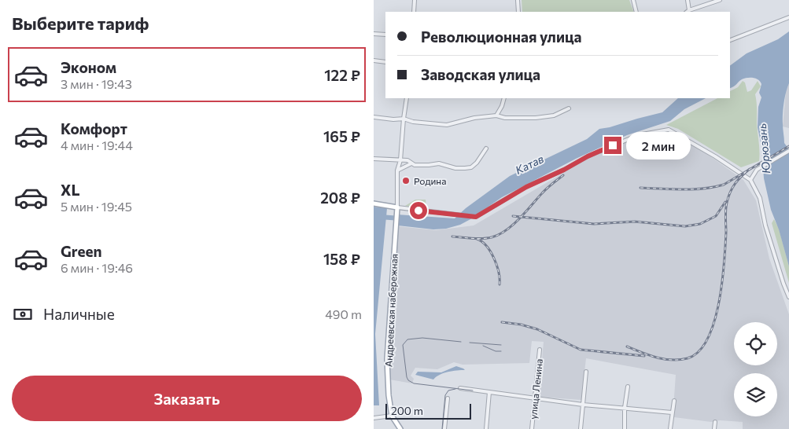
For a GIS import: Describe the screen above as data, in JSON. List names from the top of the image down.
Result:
{
  "streets": {
    "main road": ["Андреевская набережная"],
    "street": ["улица Ленина"]
  },
  "water": ["Юрюзань", "Катав"],
  "places": ["Родина"],
  "scale_bar": "200 m",
  "page": {
    "heading": "Выберите тариф",
    "banner": ["Революционная улица", "Заводская улица"],
    "list": [
      {
        "name": "Эконом",
        "note": "3 мин · 19:43",
        "value": "122 ₽"
      },
      {
        "name": "Комфорт",
        "note": "4 мин · 19:44",
        "value": "165 ₽"
      },
      {
        "name": "XL",
        "note": "5 мин · 19:45",
        "value": "208 ₽"
      },
      {
        "name": "Green",
        "note": "6 мин · 19:46",
        "value": "158 ₽"
      }
    ],
    "bubble": "2 мин",
    "pay": ["Наличные", "490 m"],
    "buttons": "Заказать",
    "scale": "200 m"
  }
}
